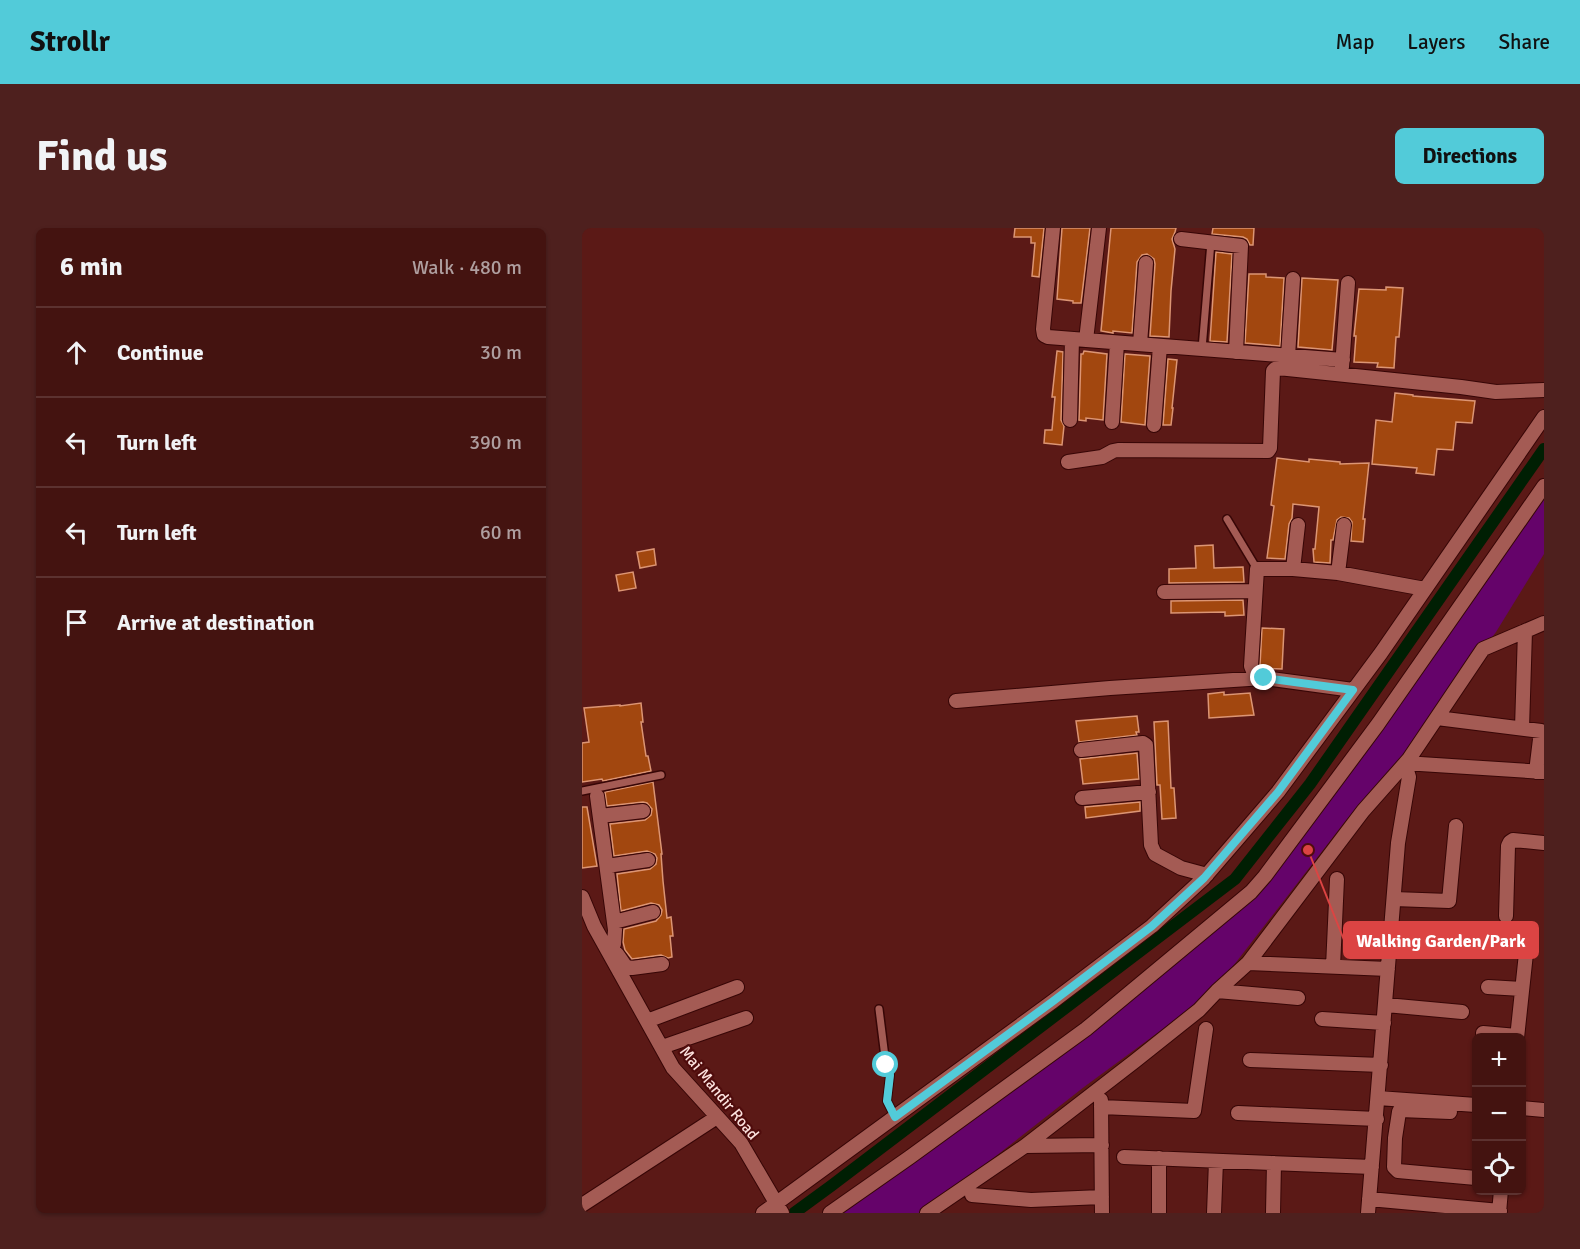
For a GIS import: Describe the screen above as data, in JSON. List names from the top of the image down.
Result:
{
  "streets": {
    "street": ["Mai Mandir Road"]
  },
  "places": ["Walking Garden/Park"],
  "page": {
    "header": "Strollr",
    "nav": ["Map", "Layers", "Share"],
    "buttons": "Directions",
    "title": "Find us",
    "heading": ["6 min", "Walk · 480 m"],
    "list": [
      ["Continue", "30 m"],
      ["Turn left", "390 m"],
      ["Turn left", "60 m"],
      "Arrive at destination"
    ],
    "map_buttons": ["+", "−"]
  }
}
